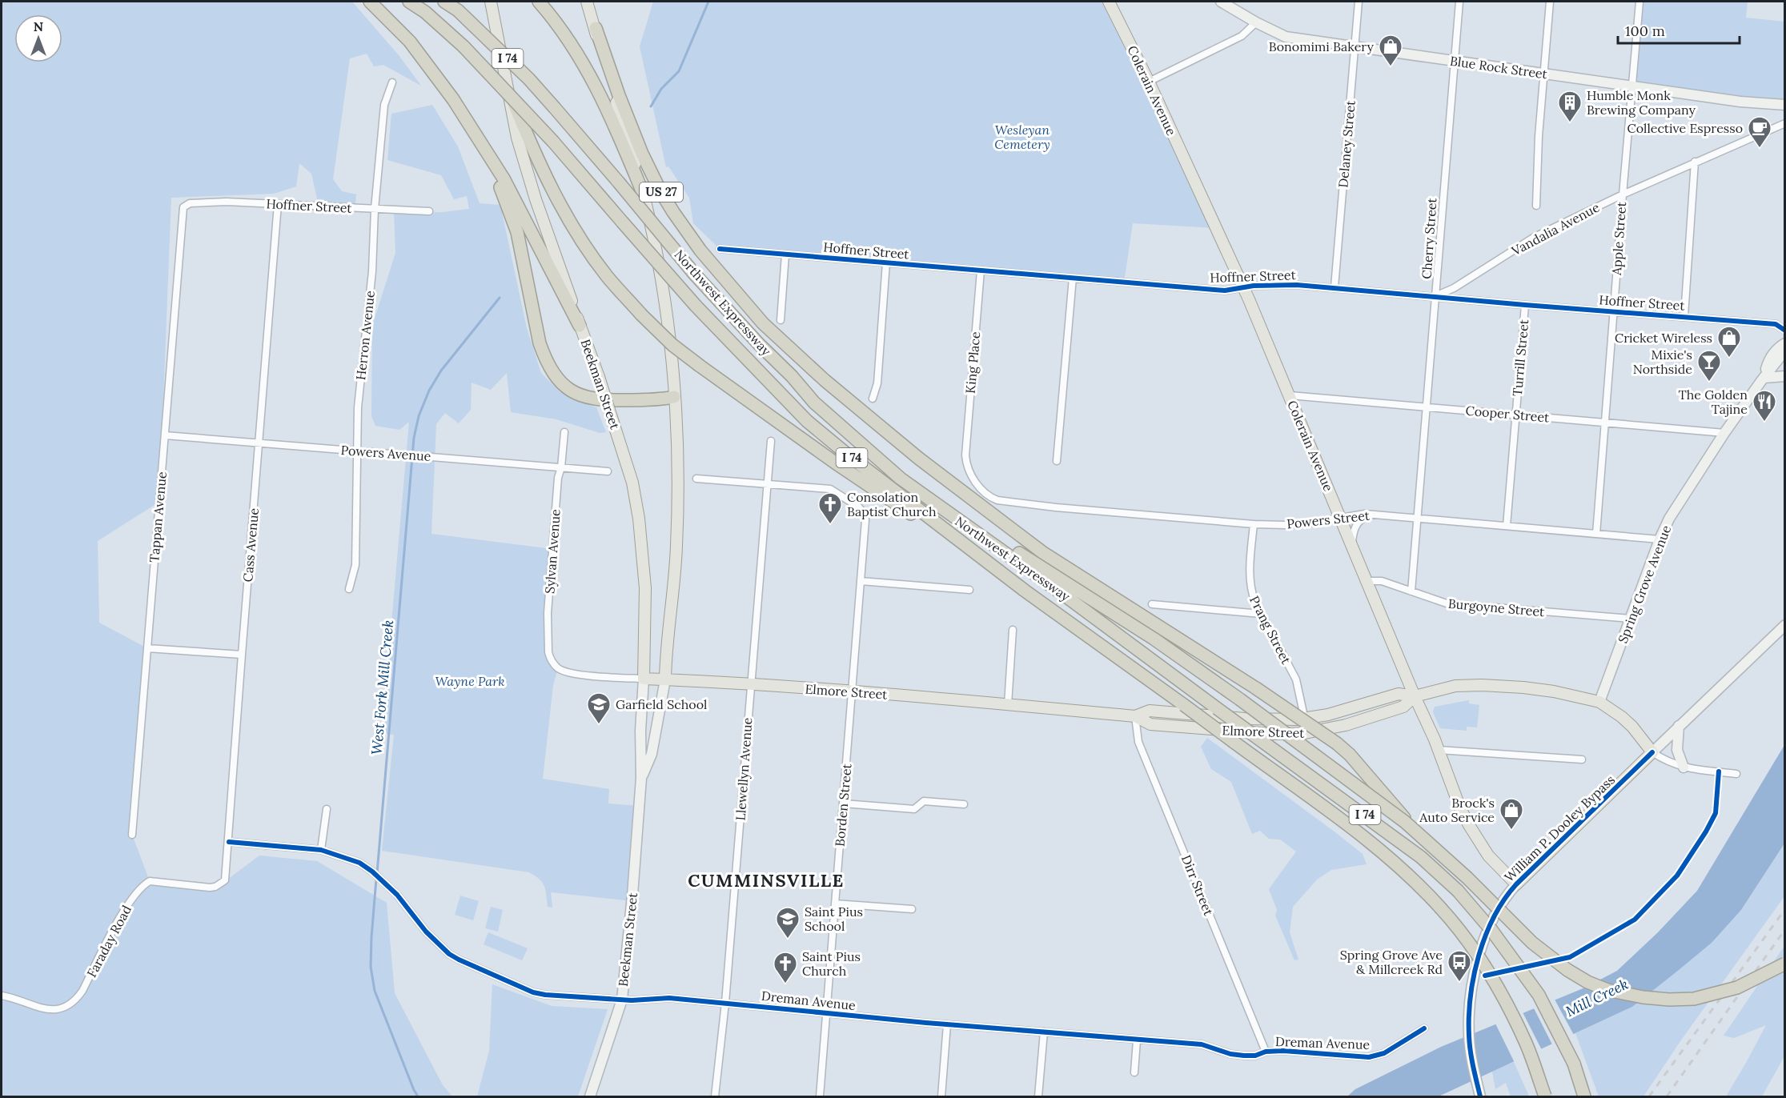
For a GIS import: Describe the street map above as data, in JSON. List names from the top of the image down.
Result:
{
  "streets": {
    "highway": ["I 74", "US 27", "Northwest Expressway"],
    "main road": [
      "Blue Rock Street",
      "Colerain Avenue",
      "Beekman Street",
      "Spring Grove Avenue",
      "Elmore Street",
      "William P. Dooley Bypass"
    ],
    "street": [
      "Delaney Street",
      "Hoffner Street",
      "Vandalia Avenue",
      "Cherry Street",
      "Apple Street",
      "Herron Avenue",
      "Turrill Street",
      "King Place",
      "Cooper Street",
      "Powers Avenue",
      "Tappan Avenue",
      "Powers Street",
      "Cass Avenue",
      "Sylvan Avenue",
      "Burgoyne Street",
      "Prang Street",
      "Llewellyn Avenue",
      "Borden Street",
      "Dirr Street",
      "Faraday Road",
      "Dreman Avenue"
    ]
  },
  "crossings": [
    ["Blue Rock Street", "Delaney Street"],
    ["Blue Rock Street", "Cherry Street"],
    ["Blue Rock Street", "Apple Street"],
    ["Colerain Avenue", "Hoffner Street"],
    ["Colerain Avenue", "Cooper Street"],
    ["Colerain Avenue", "Powers Street"],
    ["Colerain Avenue", "Burgoyne Street"],
    ["Colerain Avenue", "Elmore Street"],
    ["Colerain Avenue", "William P. Dooley Bypass"],
    ["Delaney Street", "Hoffner Street"],
    ["US 27", "Beekman Street"],
    ["Hoffner Street", "Vandalia Avenue"],
    ["Hoffner Street", "Cherry Street"],
    ["Hoffner Street", "Apple Street"],
    ["Hoffner Street", "Herron Avenue"],
    ["Hoffner Street", "Turrill Street"],
    ["Hoffner Street", "King Place"],
    ["Hoffner Street", "Tappan Avenue"],
    ["Hoffner Street", "Cass Avenue"],
    ["Vandalia Avenue", "Cherry Street"],
    ["Vandalia Avenue", "Apple Street"],
    ["Cherry Street", "Cooper Street"],
    ["Cherry Street", "Powers Street"],
    ["Cherry Street", "Burgoyne Street"],
    ["Apple Street", "Cooper Street"],
    ["Apple Street", "Powers Street"],
    ["Herron Avenue", "Powers Avenue"],
    ["Turrill Street", "Cooper Street"],
    ["Turrill Street", "Powers Street"],
    ["King Place", "Powers Street"],
    ["Beekman Street", "Elmore Street"],
    ["Beekman Street", "Dreman Avenue"],
    ["Cooper Street", "Spring Grove Avenue"],
    ["Powers Avenue", "Tappan Avenue"],
    ["Powers Avenue", "Cass Avenue"],
    ["Powers Avenue", "Sylvan Avenue"],
    ["Powers Street", "Spring Grove Avenue"],
    ["Powers Street", "Prang Street"],
    ["Cass Avenue", "Faraday Road"],
    ["Cass Avenue", "Dreman Avenue"],
    ["Sylvan Avenue", "Elmore Street"],
    ["Spring Grove Avenue", "Burgoyne Street"],
    ["Spring Grove Avenue", "Elmore Street"],
    ["Prang Street", "Elmore Street"],
    ["Elmore Street", "Llewellyn Avenue"],
    ["Elmore Street", "Borden Street"],
    ["Elmore Street", "William P. Dooley Bypass"],
    ["Elmore Street", "Dirr Street"],
    ["Llewellyn Avenue", "Borden Street"],
    ["Llewellyn Avenue", "Dreman Avenue"],
    ["Borden Street", "Dreman Avenue"],
    ["Dirr Street", "Dreman Avenue"]
  ],
  "districts": ["CUMMINSVILLE"],
  "water": ["West Fork Mill Creek", "Mill Creek"],
  "parks": ["Wesleyan Cemetery", "Wayne Park"],
  "places": {
    "shop": ["Bonomimi Bakery", "Cricket Wireless", "Brock's Auto Service"],
    "building": ["Humble Monk Brewing Company"],
    "cafe": ["Collective Espresso"],
    "bar": ["Mixie's Northside"],
    "restaurant": ["The Golden Tajine"],
    "church": ["Consolation Baptist Church", "Saint Pius Church"],
    "school or university": ["Garfield School", "Saint Pius School"],
    "bus stop": ["Spring Grove Ave & Millcreek Rd"]
  },
  "scale_bar": "100 m",
  "north": "top"
}
